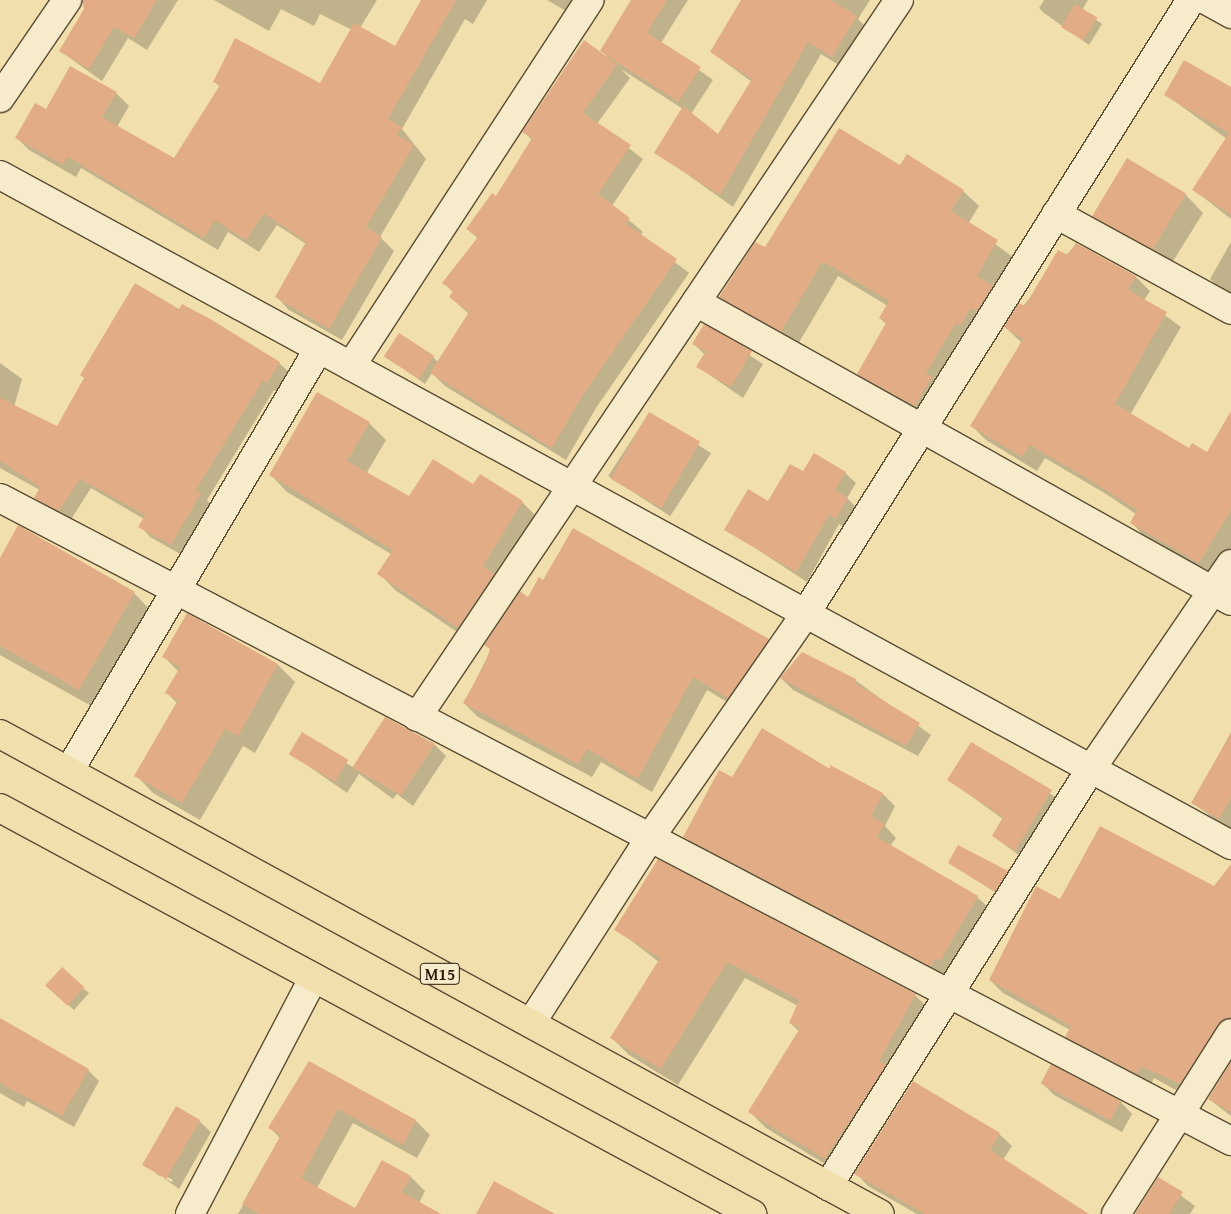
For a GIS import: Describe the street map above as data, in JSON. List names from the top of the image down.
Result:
{
  "streets": {
    "highway": ["M15"]
  }
}
